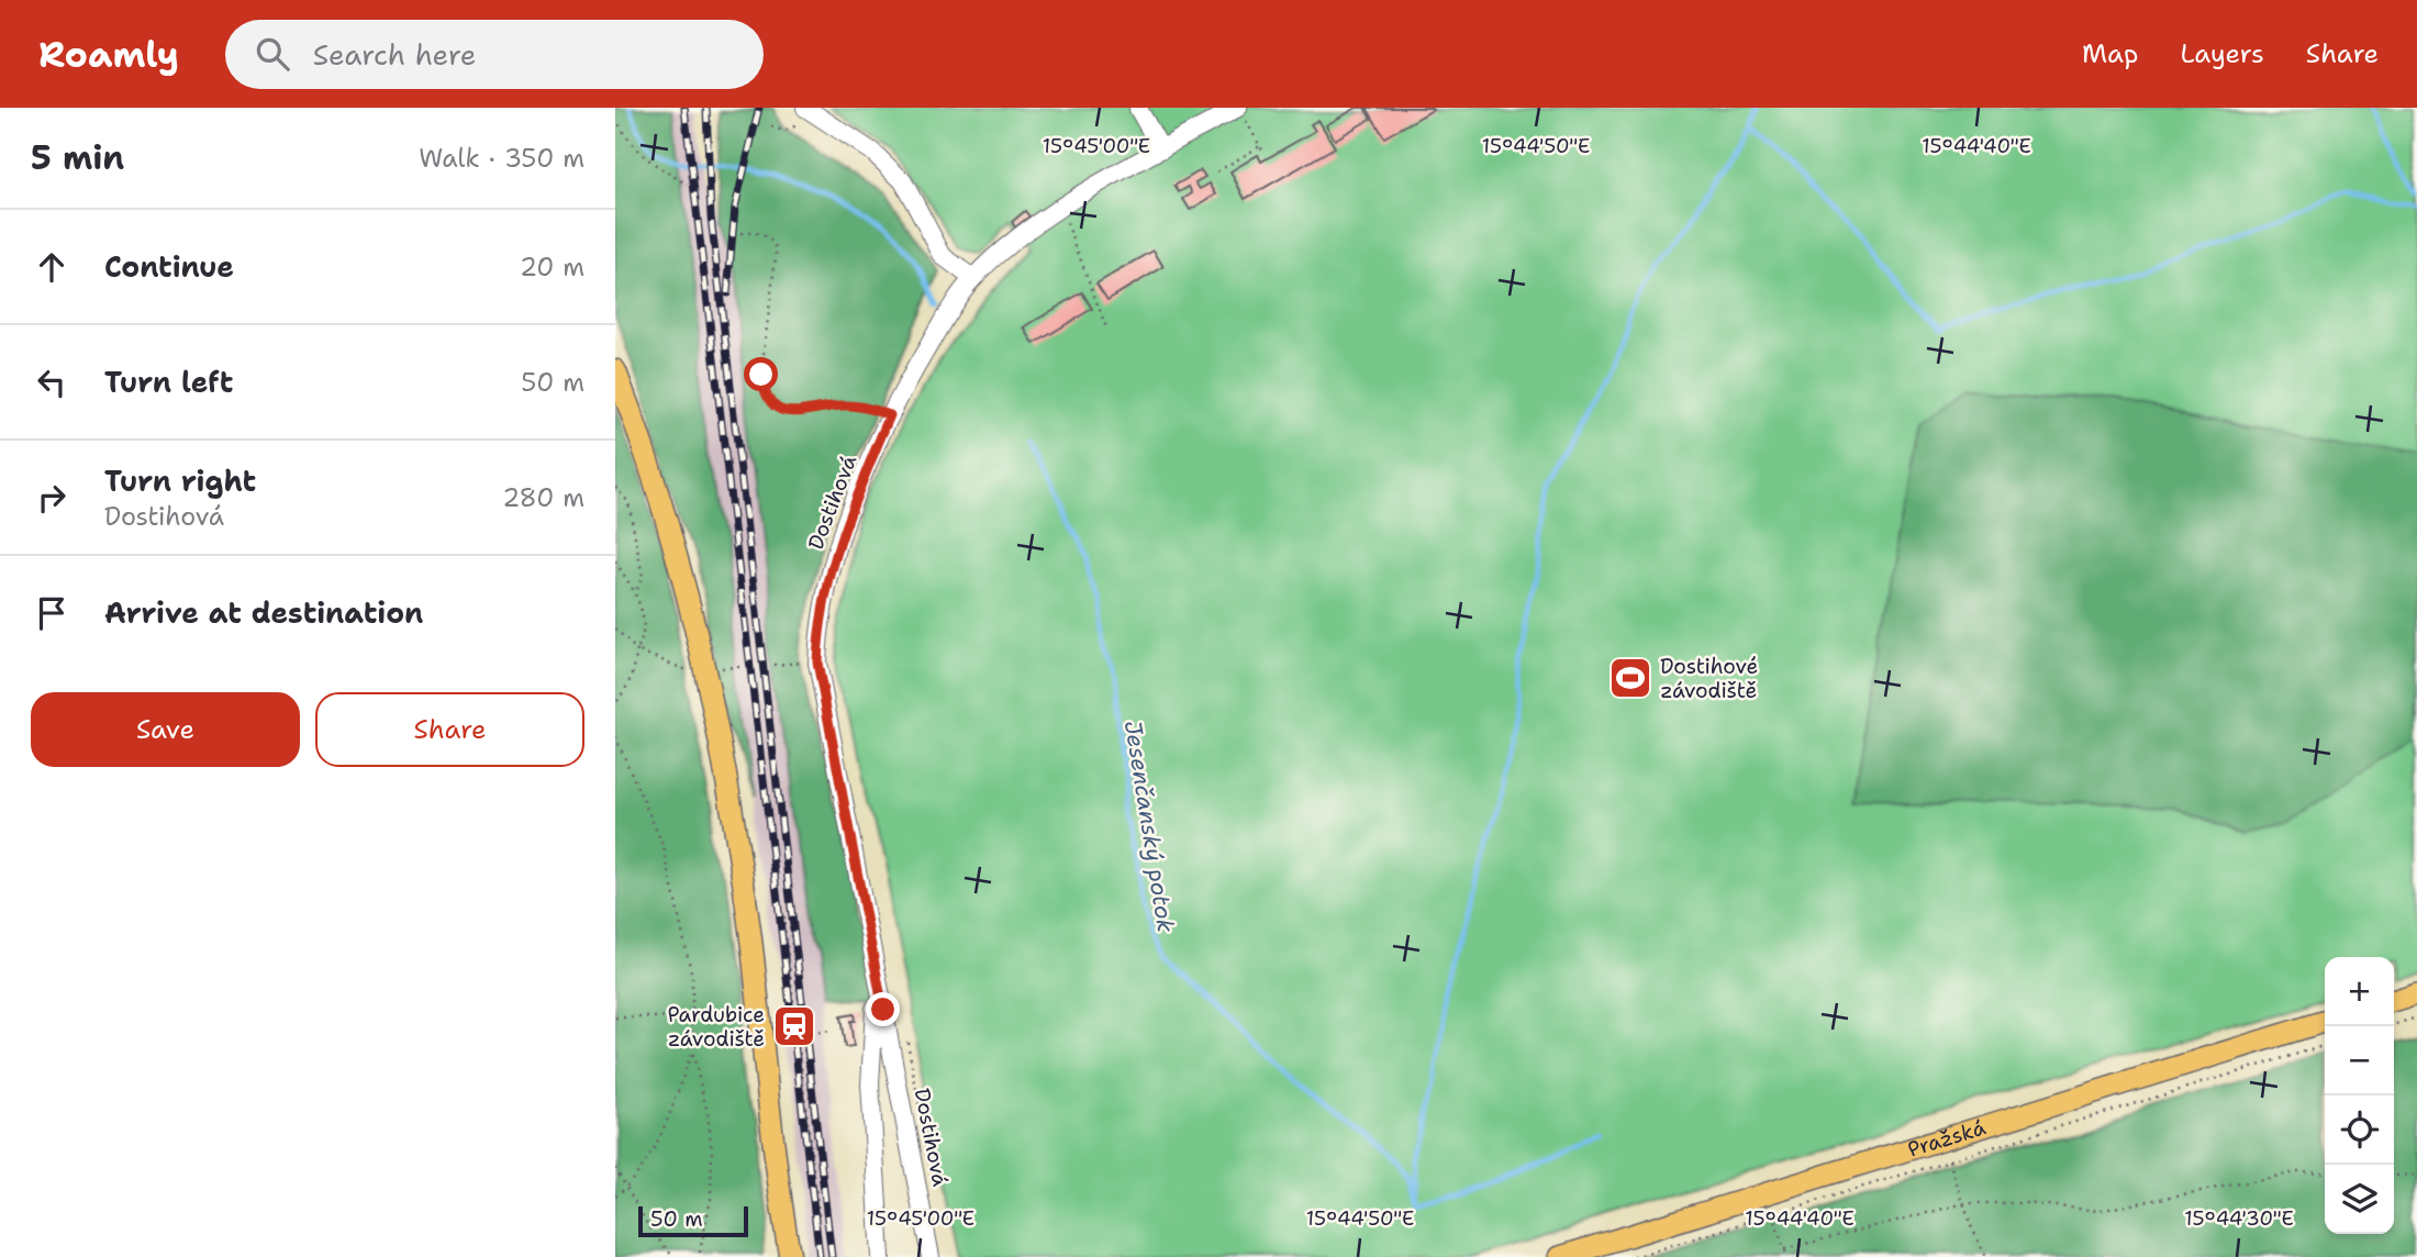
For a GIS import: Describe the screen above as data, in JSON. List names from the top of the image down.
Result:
{
  "streets": {
    "main road": ["Pražská"],
    "street": ["Dostihová"]
  },
  "water": ["Jesenčanský potok"],
  "places": {
    "sports": ["Dostihové závodiště"],
    "station": ["Pardubice závodiště"]
  },
  "scale_bar": "50 m",
  "page": {
    "header": "Roamly",
    "search": "Search here",
    "nav": ["Map", "Layers", "Share"],
    "heading": ["5 min", "Walk · 350 m"],
    "list": [
      ["Continue", "20 m"],
      ["Turn left", "50 m"],
      ["Turn right", "Dostihová", "280 m"],
      "Arrive at destination"
    ],
    "buttons": ["Save", "Share"],
    "map_buttons": ["+", "−"],
    "scale": "50 m"
  },
  "coordinates": [
    "15°45'00\"E",
    "15°44'50\"E",
    "15°44'40\"E",
    "15°44'30\"E"
  ]
}
